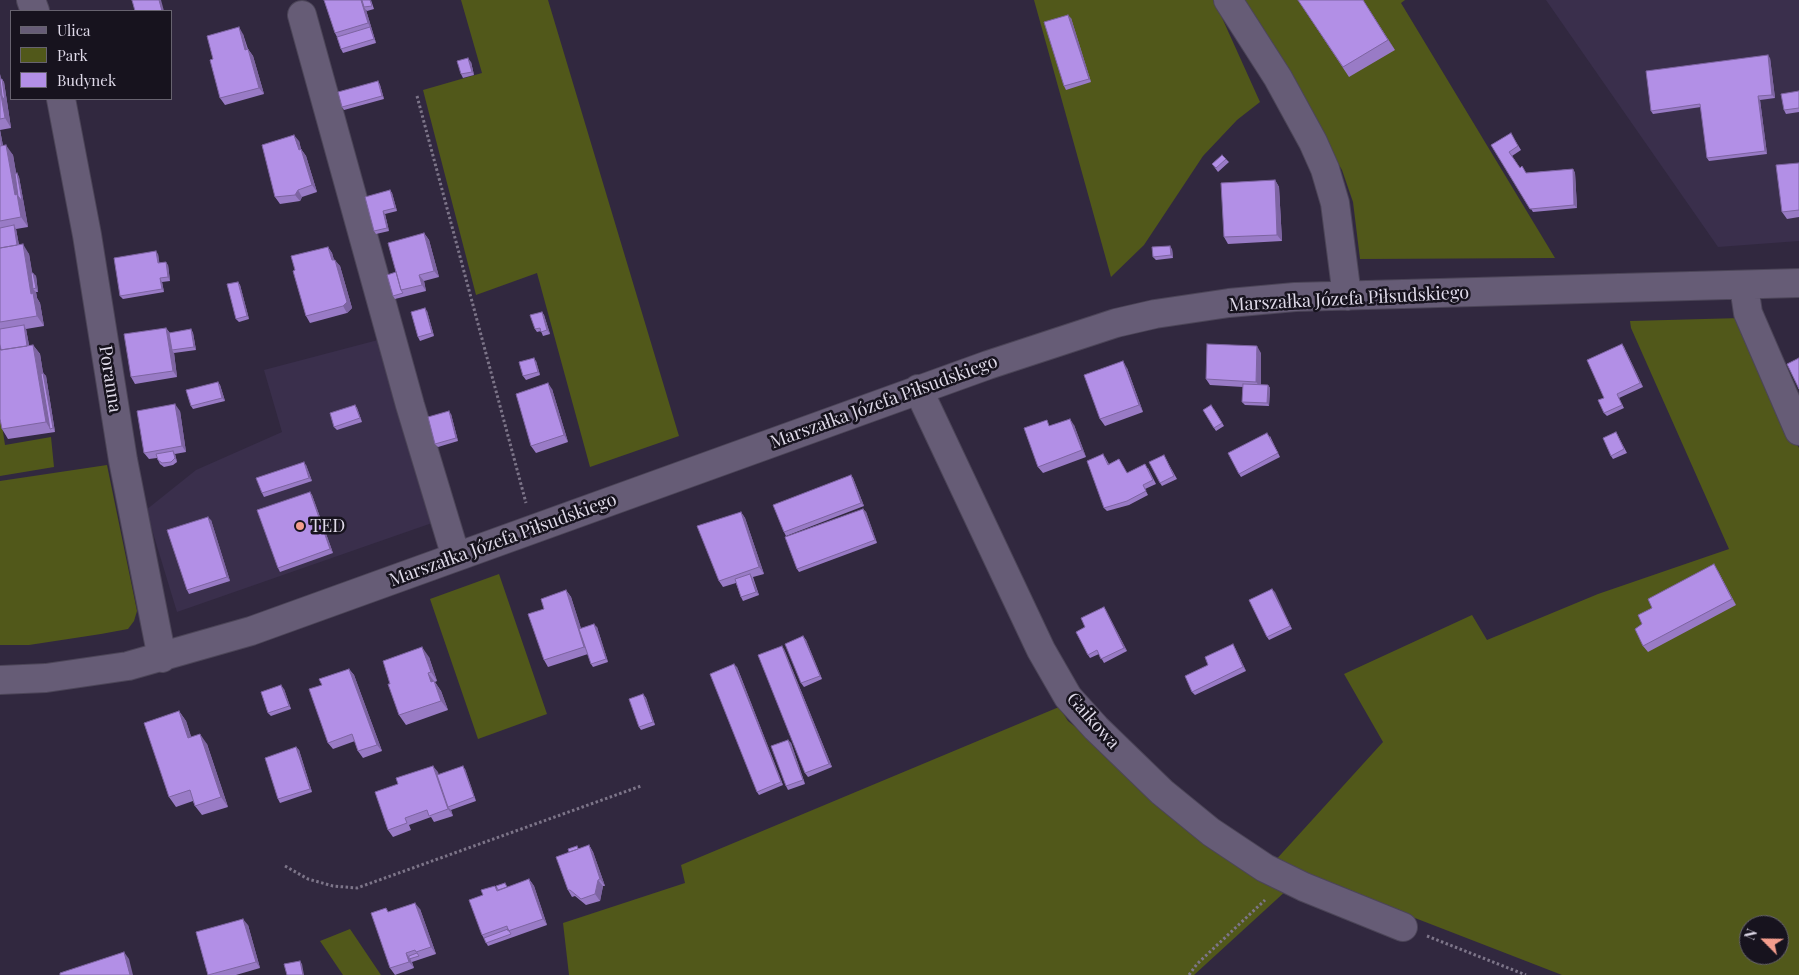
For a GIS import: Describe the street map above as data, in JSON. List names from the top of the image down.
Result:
{
  "streets": {
    "street": ["Marszałka Józefa Piłsudskiego", "Poranna", "Gaikowa"]
  },
  "crossings": [
    ["Marszałka Józefa Piłsudskiego", "Poranna"],
    ["Marszałka Józefa Piłsudskiego", "Gaikowa"]
  ],
  "places": ["TED"],
  "legend": ["Ulica", "Park", "Budynek"],
  "north": "top left"
}
